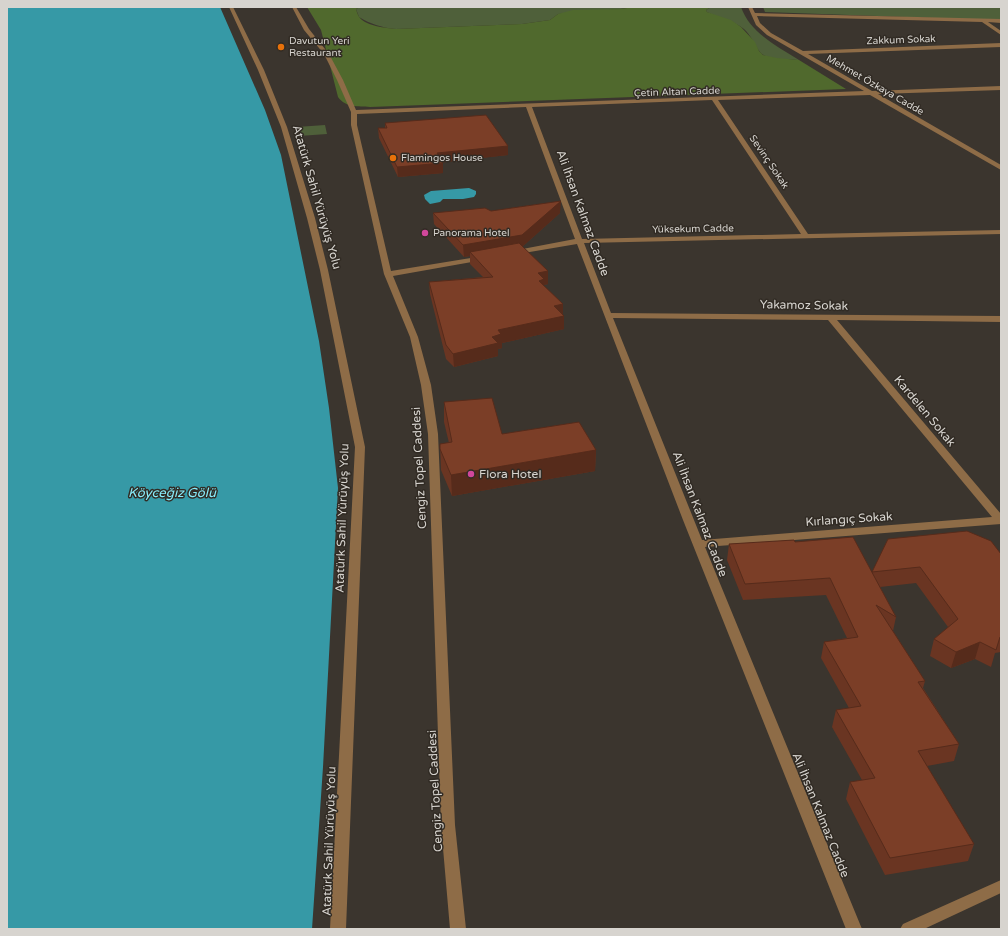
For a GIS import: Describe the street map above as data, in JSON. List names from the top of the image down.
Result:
{
  "streets": {
    "street": [
      "Zakkum Sokak",
      "Mehmet Özkaya Cadde",
      "Çetin Altan Cadde",
      "Sevinç Sokak",
      "Atatürk Sahil Yürüyüş Yolu",
      "Ali İhsan Kalmaz Cadde",
      "Yüksekum Cadde",
      "Yakamoz Sokak",
      "Kardelen Sokak",
      "Cengiz Topel Caddesi",
      "Kırlangıç Sokak"
    ]
  },
  "crossings": [
    ["Zakkum Sokak", "Mehmet Özkaya Cadde"],
    ["Mehmet Özkaya Cadde", "Çetin Altan Cadde"],
    ["Çetin Altan Cadde", "Sevinç Sokak"],
    ["Çetin Altan Cadde", "Ali İhsan Kalmaz Cadde"],
    ["Çetin Altan Cadde", "Cengiz Topel Caddesi"],
    ["Sevinç Sokak", "Yüksekum Cadde"],
    ["Ali İhsan Kalmaz Cadde", "Yüksekum Cadde"],
    ["Ali İhsan Kalmaz Cadde", "Yakamoz Sokak"],
    ["Ali İhsan Kalmaz Cadde", "Kırlangıç Sokak"],
    ["Yüksekum Cadde", "Cengiz Topel Caddesi"],
    ["Yakamoz Sokak", "Kardelen Sokak"],
    ["Kardelen Sokak", "Kırlangıç Sokak"]
  ],
  "water": ["Köyceğiz Gölü"],
  "places": [
    "Davutun Yeri Restaurant",
    "Flamingos House",
    "Panorama Hotel",
    "Flora Hotel"
  ]
}
